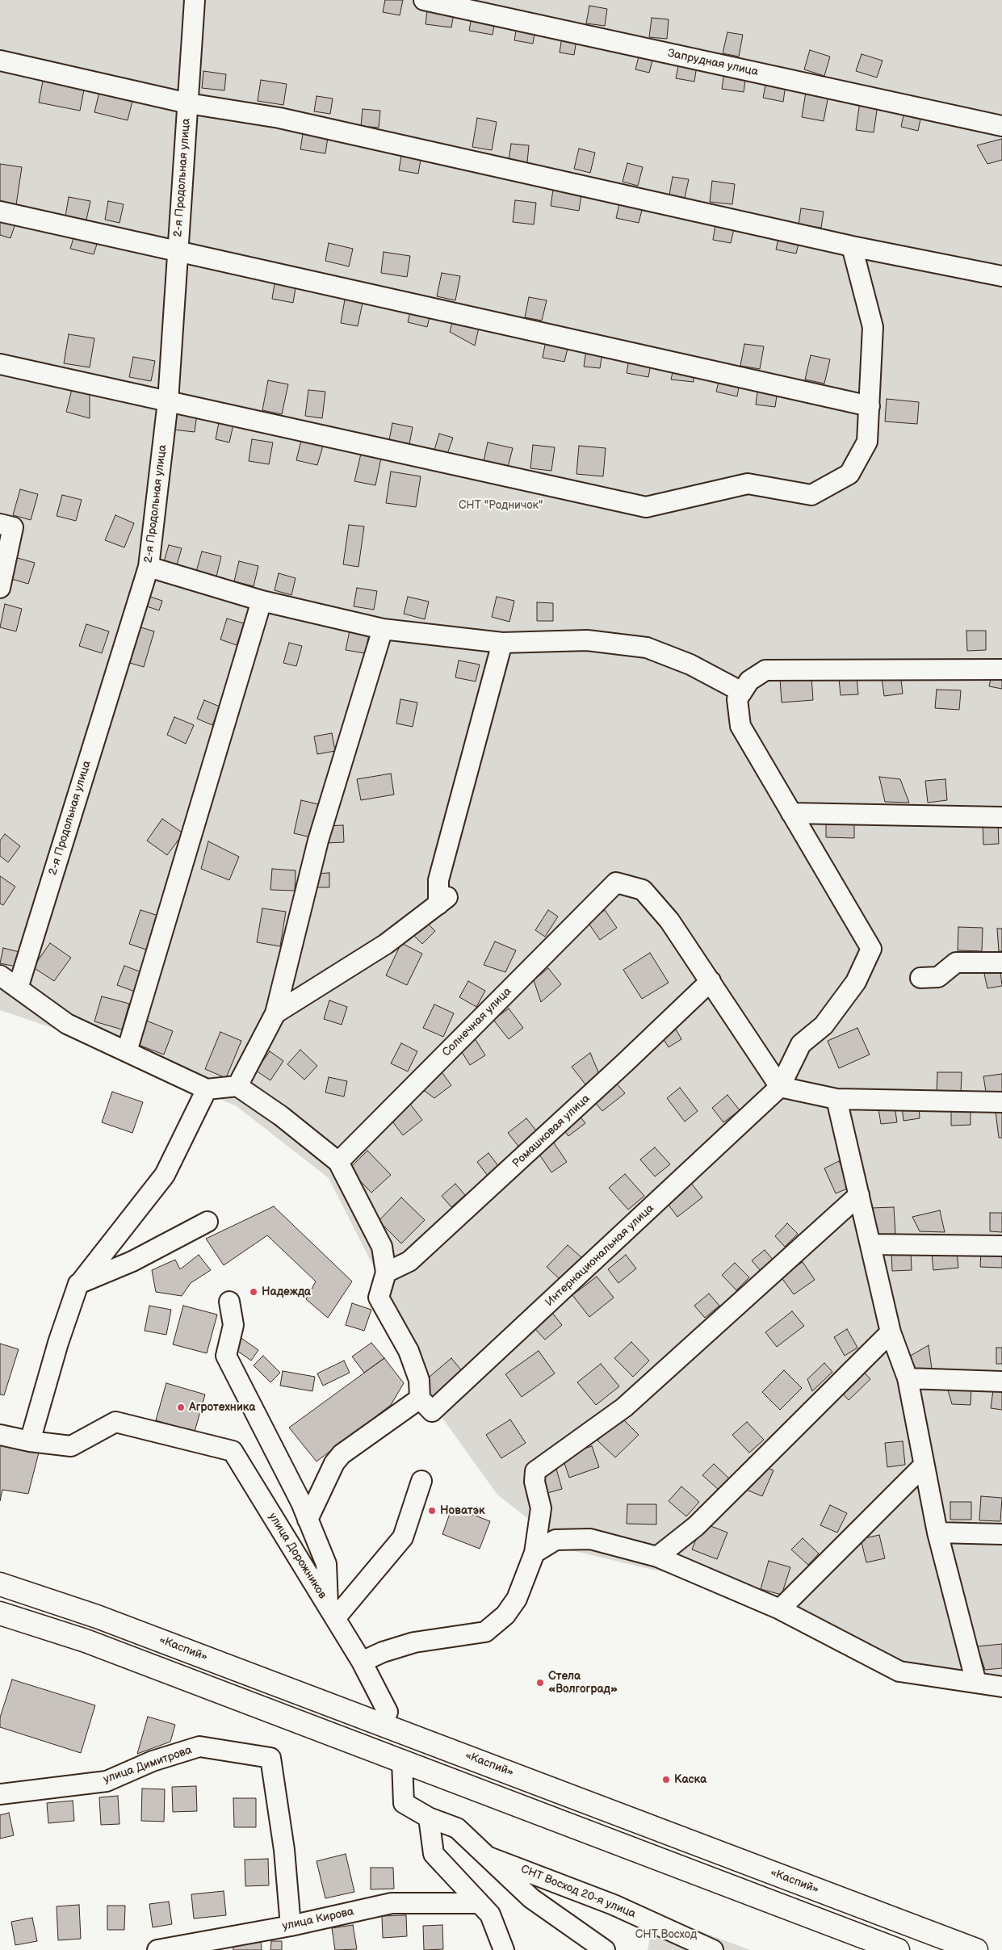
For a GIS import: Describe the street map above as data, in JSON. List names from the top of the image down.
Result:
{
  "streets": {
    "highway": ["«Каспий»"],
    "street": [
      "Запрудная улица",
      "2-я Продольная улица",
      "Солнечная улица",
      "Ромашковая улица",
      "Интернациональная улица",
      "улица Дорожников",
      "улица Димитрова",
      "СНТ Восход 20-я улица",
      "улица Кирова"
    ]
  },
  "crossings": [
    ["Солнечная улица", "Ромашковая улица"],
    ["улица Дорожников", "«Каспий»"],
    ["улица Димитрова", "улица Кирова"]
  ],
  "parks": ["СНТ \"Родничок\"", "СНТ Восход"],
  "places": [
    "Надежда",
    "Агротехника",
    "Новатэк",
    "Стела «Волгоград»",
    "Каска"
  ]
}
